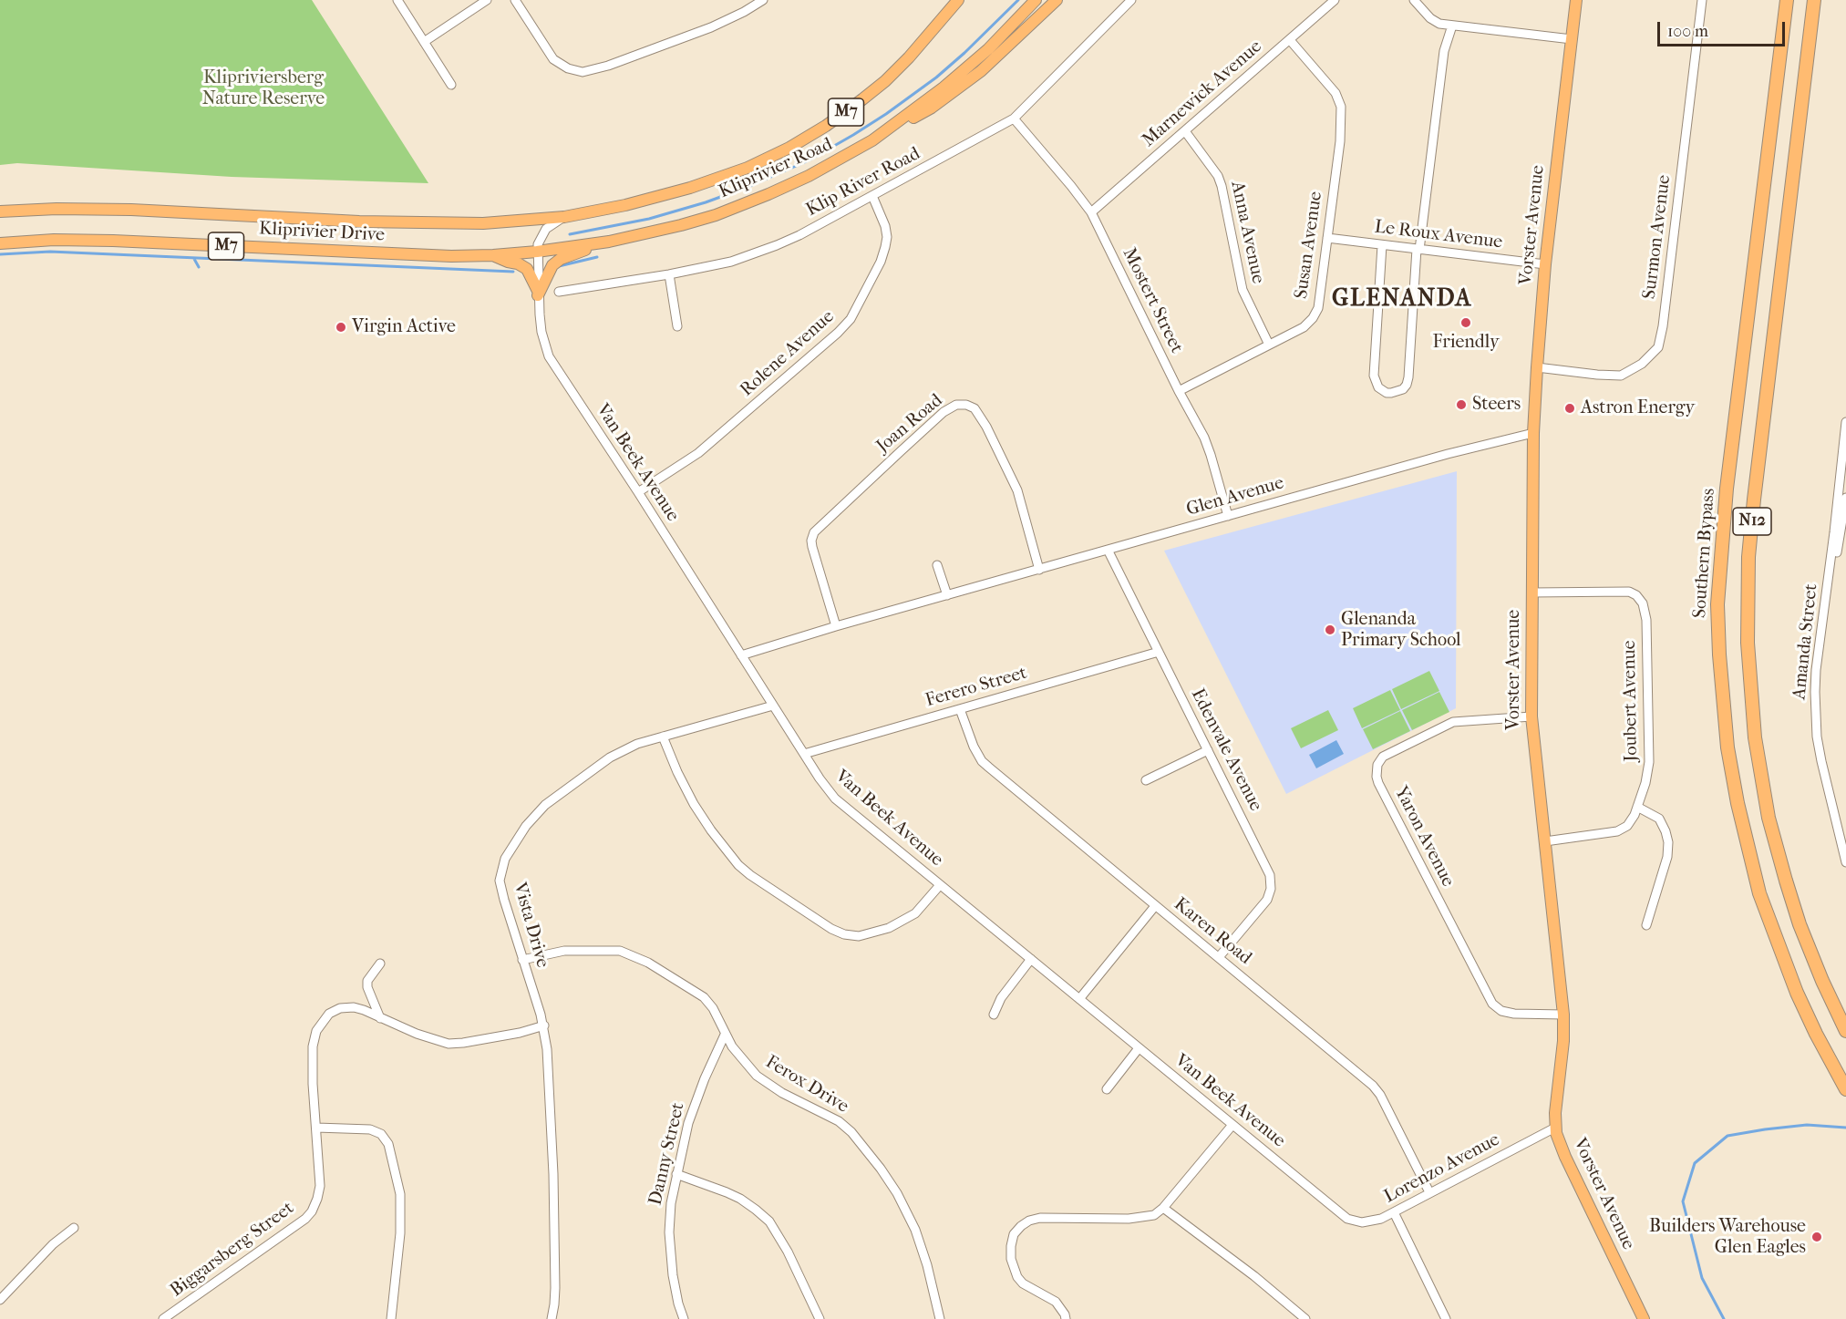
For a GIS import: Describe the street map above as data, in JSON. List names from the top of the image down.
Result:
{
  "streets": {
    "highway": ["N12", "Southern Bypass"],
    "main road": [
      "M7",
      "Kliprivier Road",
      "Vorster Avenue",
      "Kliprivier Drive"
    ],
    "street": [
      "Marnewick Avenue",
      "Klip River Road",
      "Anna Avenue",
      "Le Roux Avenue",
      "Surmon Avenue",
      "Susan Avenue",
      "Mostert Street",
      "Rolene Avenue",
      "Joan Road",
      "Van Beek Avenue",
      "Glen Avenue",
      "Amanda Street",
      "Ferero Street",
      "Joubert Avenue",
      "Edenvale Avenue",
      "Yaron Avenue",
      "Vista Drive",
      "Karen Road",
      "Ferox Drive",
      "Danny Street",
      "Lorenzo Avenue",
      "Biggarsberg Street"
    ]
  },
  "crossings": [
    ["Marnewick Avenue", "Anna Avenue"],
    ["Marnewick Avenue", "Susan Avenue"],
    ["Marnewick Avenue", "Mostert Street"],
    ["Kliprivier Road", "Kliprivier Drive"],
    ["Kliprivier Road", "Van Beek Avenue"],
    ["Klip River Road", "Mostert Street"],
    ["Klip River Road", "Rolene Avenue"],
    ["Vorster Avenue", "Le Roux Avenue"],
    ["Vorster Avenue", "Surmon Avenue"],
    ["Vorster Avenue", "Glen Avenue"],
    ["Vorster Avenue", "Joubert Avenue"],
    ["Vorster Avenue", "Yaron Avenue"],
    ["Vorster Avenue", "Lorenzo Avenue"],
    ["Kliprivier Drive", "Van Beek Avenue"],
    ["Anna Avenue", "Susan Avenue"],
    ["Le Roux Avenue", "Susan Avenue"],
    ["Susan Avenue", "Mostert Street"],
    ["Mostert Street", "Glen Avenue"],
    ["Rolene Avenue", "Van Beek Avenue"],
    ["Joan Road", "Glen Avenue"],
    ["Van Beek Avenue", "Glen Avenue"],
    ["Van Beek Avenue", "Ferero Street"],
    ["Van Beek Avenue", "Vista Drive"],
    ["Van Beek Avenue", "Lorenzo Avenue"],
    ["Glen Avenue", "Edenvale Avenue"],
    ["Ferero Street", "Edenvale Avenue"],
    ["Ferero Street", "Karen Road"],
    ["Edenvale Avenue", "Karen Road"],
    ["Vista Drive", "Ferox Drive"],
    ["Karen Road", "Lorenzo Avenue"],
    ["Ferox Drive", "Danny Street"]
  ],
  "districts": ["GLENANDA"],
  "parks": ["Klipriviersberg Nature Reserve"],
  "places": [
    "Friendly",
    "Virgin Active",
    "Steers",
    "Astron Energy",
    "Glenanda Primary School",
    "Builders Warehouse Glen Eagles"
  ],
  "scale_bar": "100 m"
}
